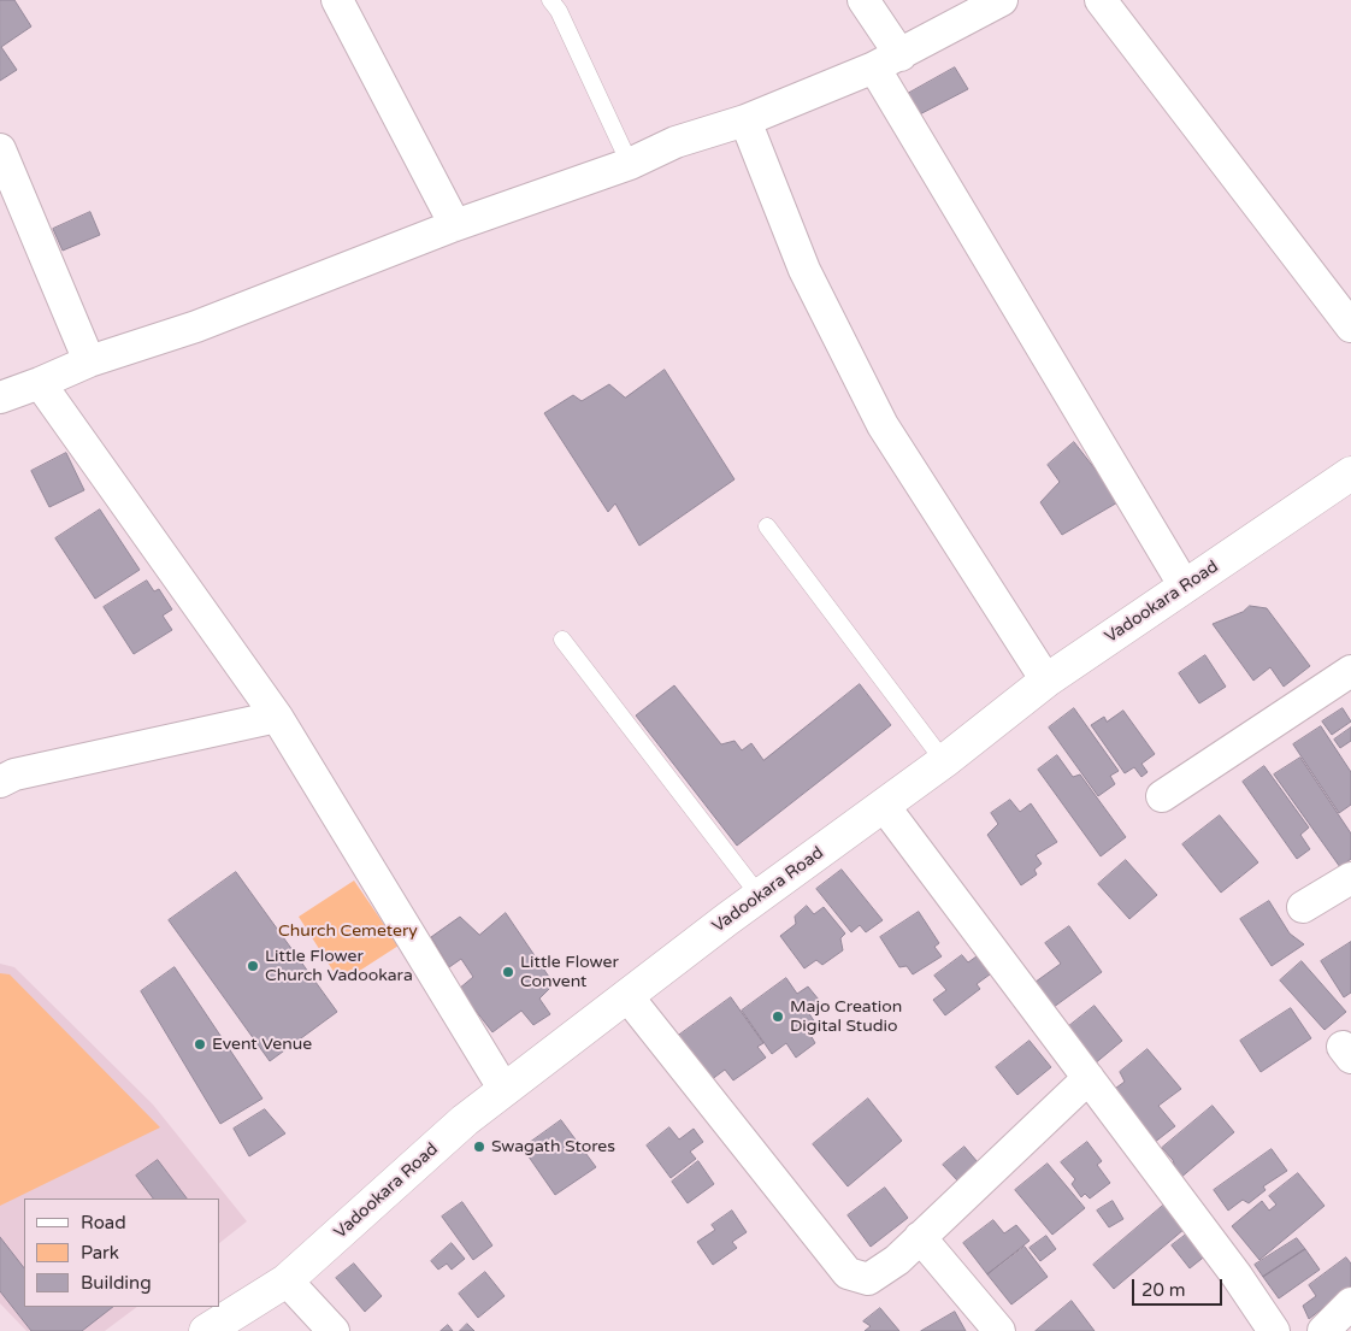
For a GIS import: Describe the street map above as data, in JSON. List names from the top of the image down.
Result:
{
  "streets": {
    "street": ["Vadookara Road"]
  },
  "parks": ["Church Cemetery"],
  "places": [
    "Little Flower Church Vadookara",
    "Little Flower Convent",
    "Majo Creation Digital Studio",
    "Event Venue",
    "Swagath Stores"
  ],
  "legend": ["Road", "Park", "Building"],
  "scale_bar": "20 m"
}
